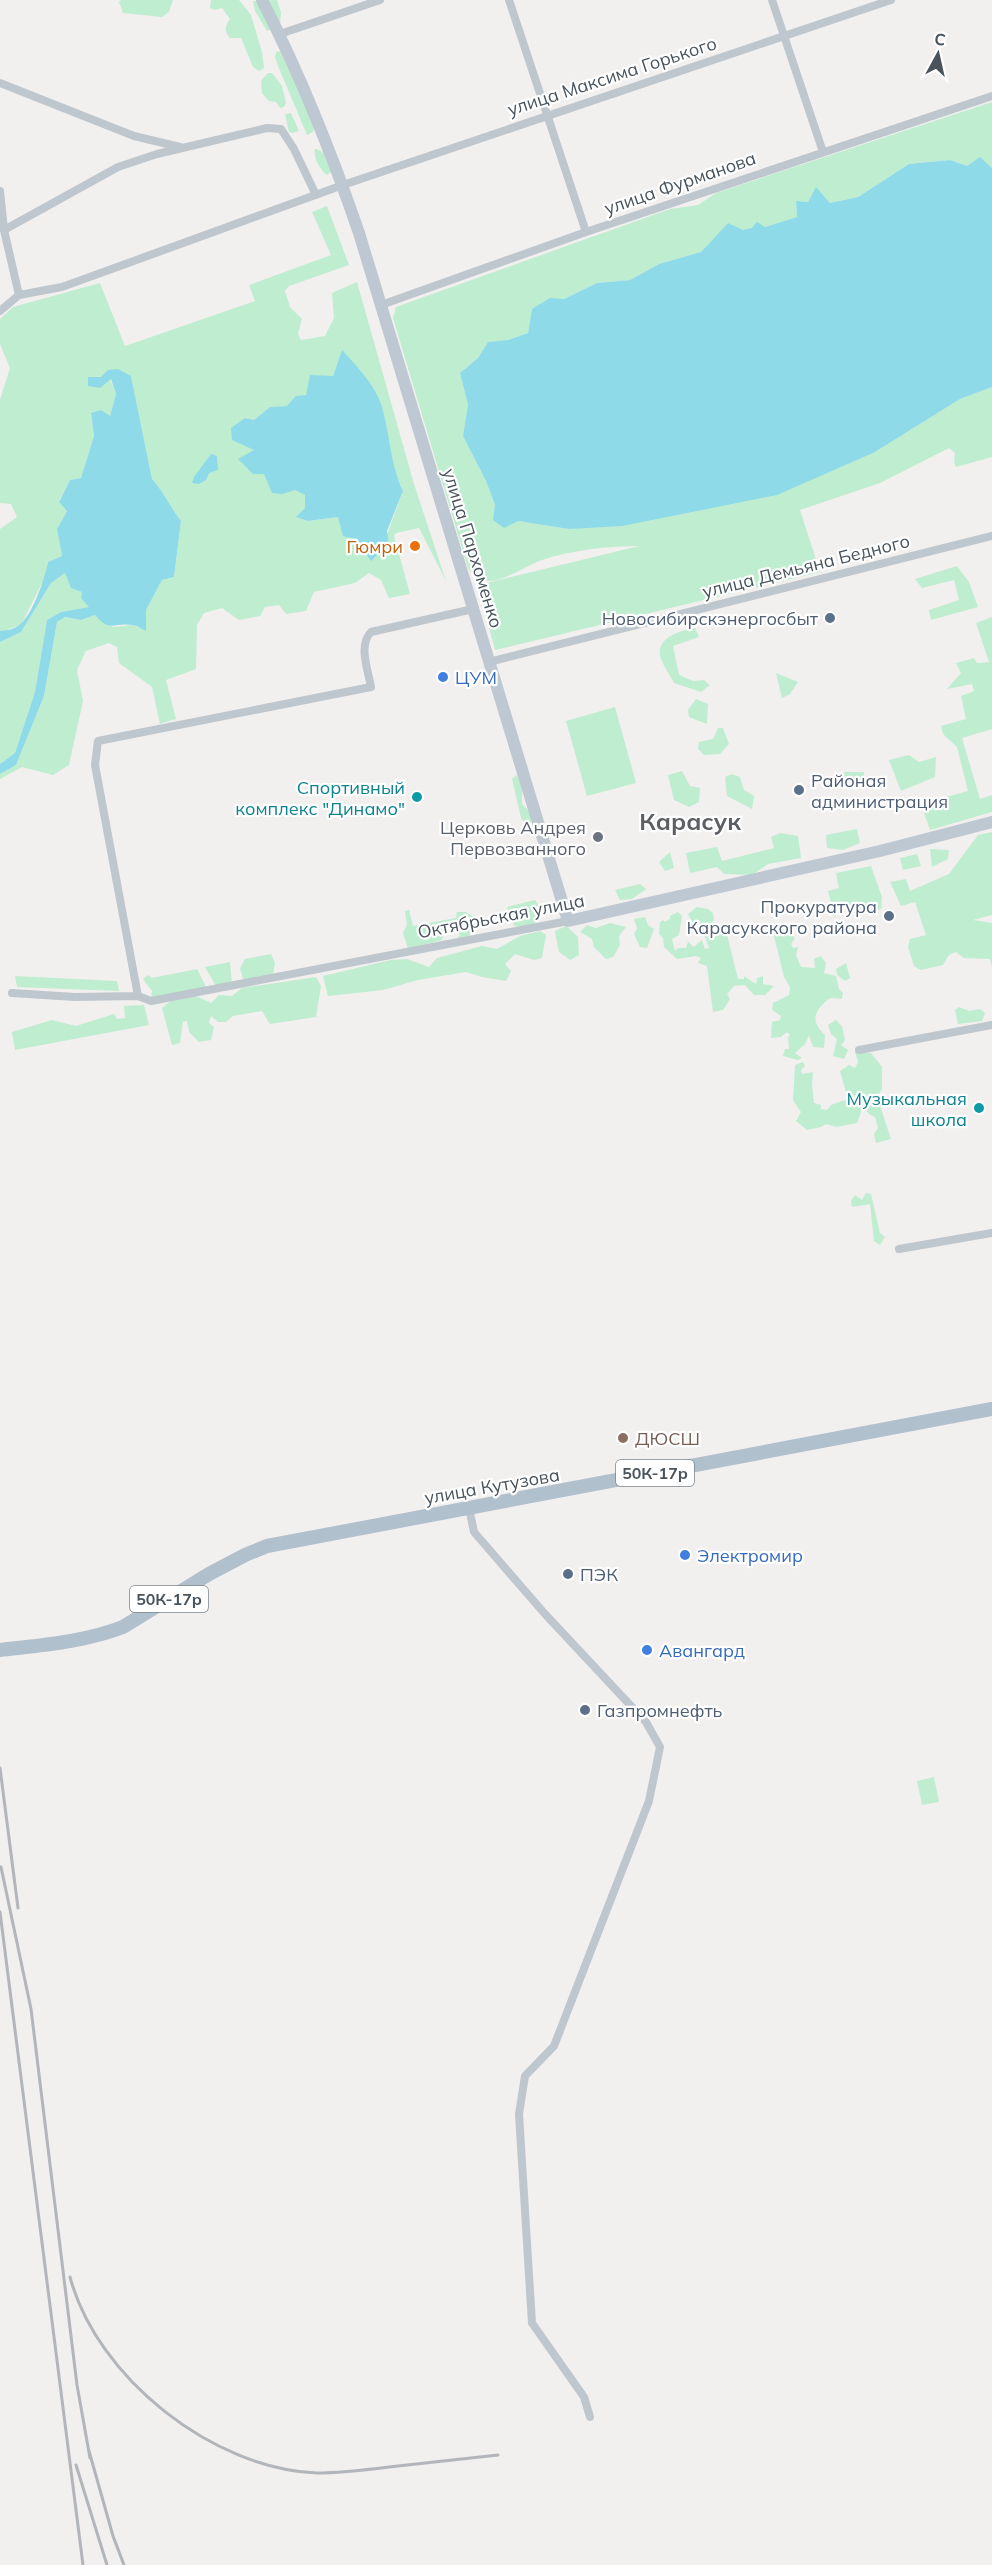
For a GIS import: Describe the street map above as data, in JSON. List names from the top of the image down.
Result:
{
  "streets": {
    "main road": ["50К-17р", "улица Кутузова"],
    "street": [
      "улица Максима Горького",
      "улица Фурманова",
      "улица Пархоменко",
      "улица Демьяна Бедного",
      "Октябрьская улица"
    ]
  },
  "crossings": [
    ["улица Максима Горького", "улица Пархоменко"],
    ["улица Фурманова", "улица Пархоменко"],
    ["улица Пархоменко", "улица Демьяна Бедного"],
    ["улица Пархоменко", "Октябрьская улица"]
  ],
  "districts": ["Карасук"],
  "places": [
    "Гюмри",
    "Новосибирскэнергосбыт",
    "ЦУМ",
    "Районая администрация",
    "Спортивный комплекс \"Динамо\"",
    "Церковь Андрея Первозванного",
    "Прокуратура Карасукского района",
    "Музыкальная школа",
    "ДЮСШ",
    "Электромир",
    "ПЭК",
    "Авангард",
    "Газпромнефть"
  ],
  "north": "top"
}
